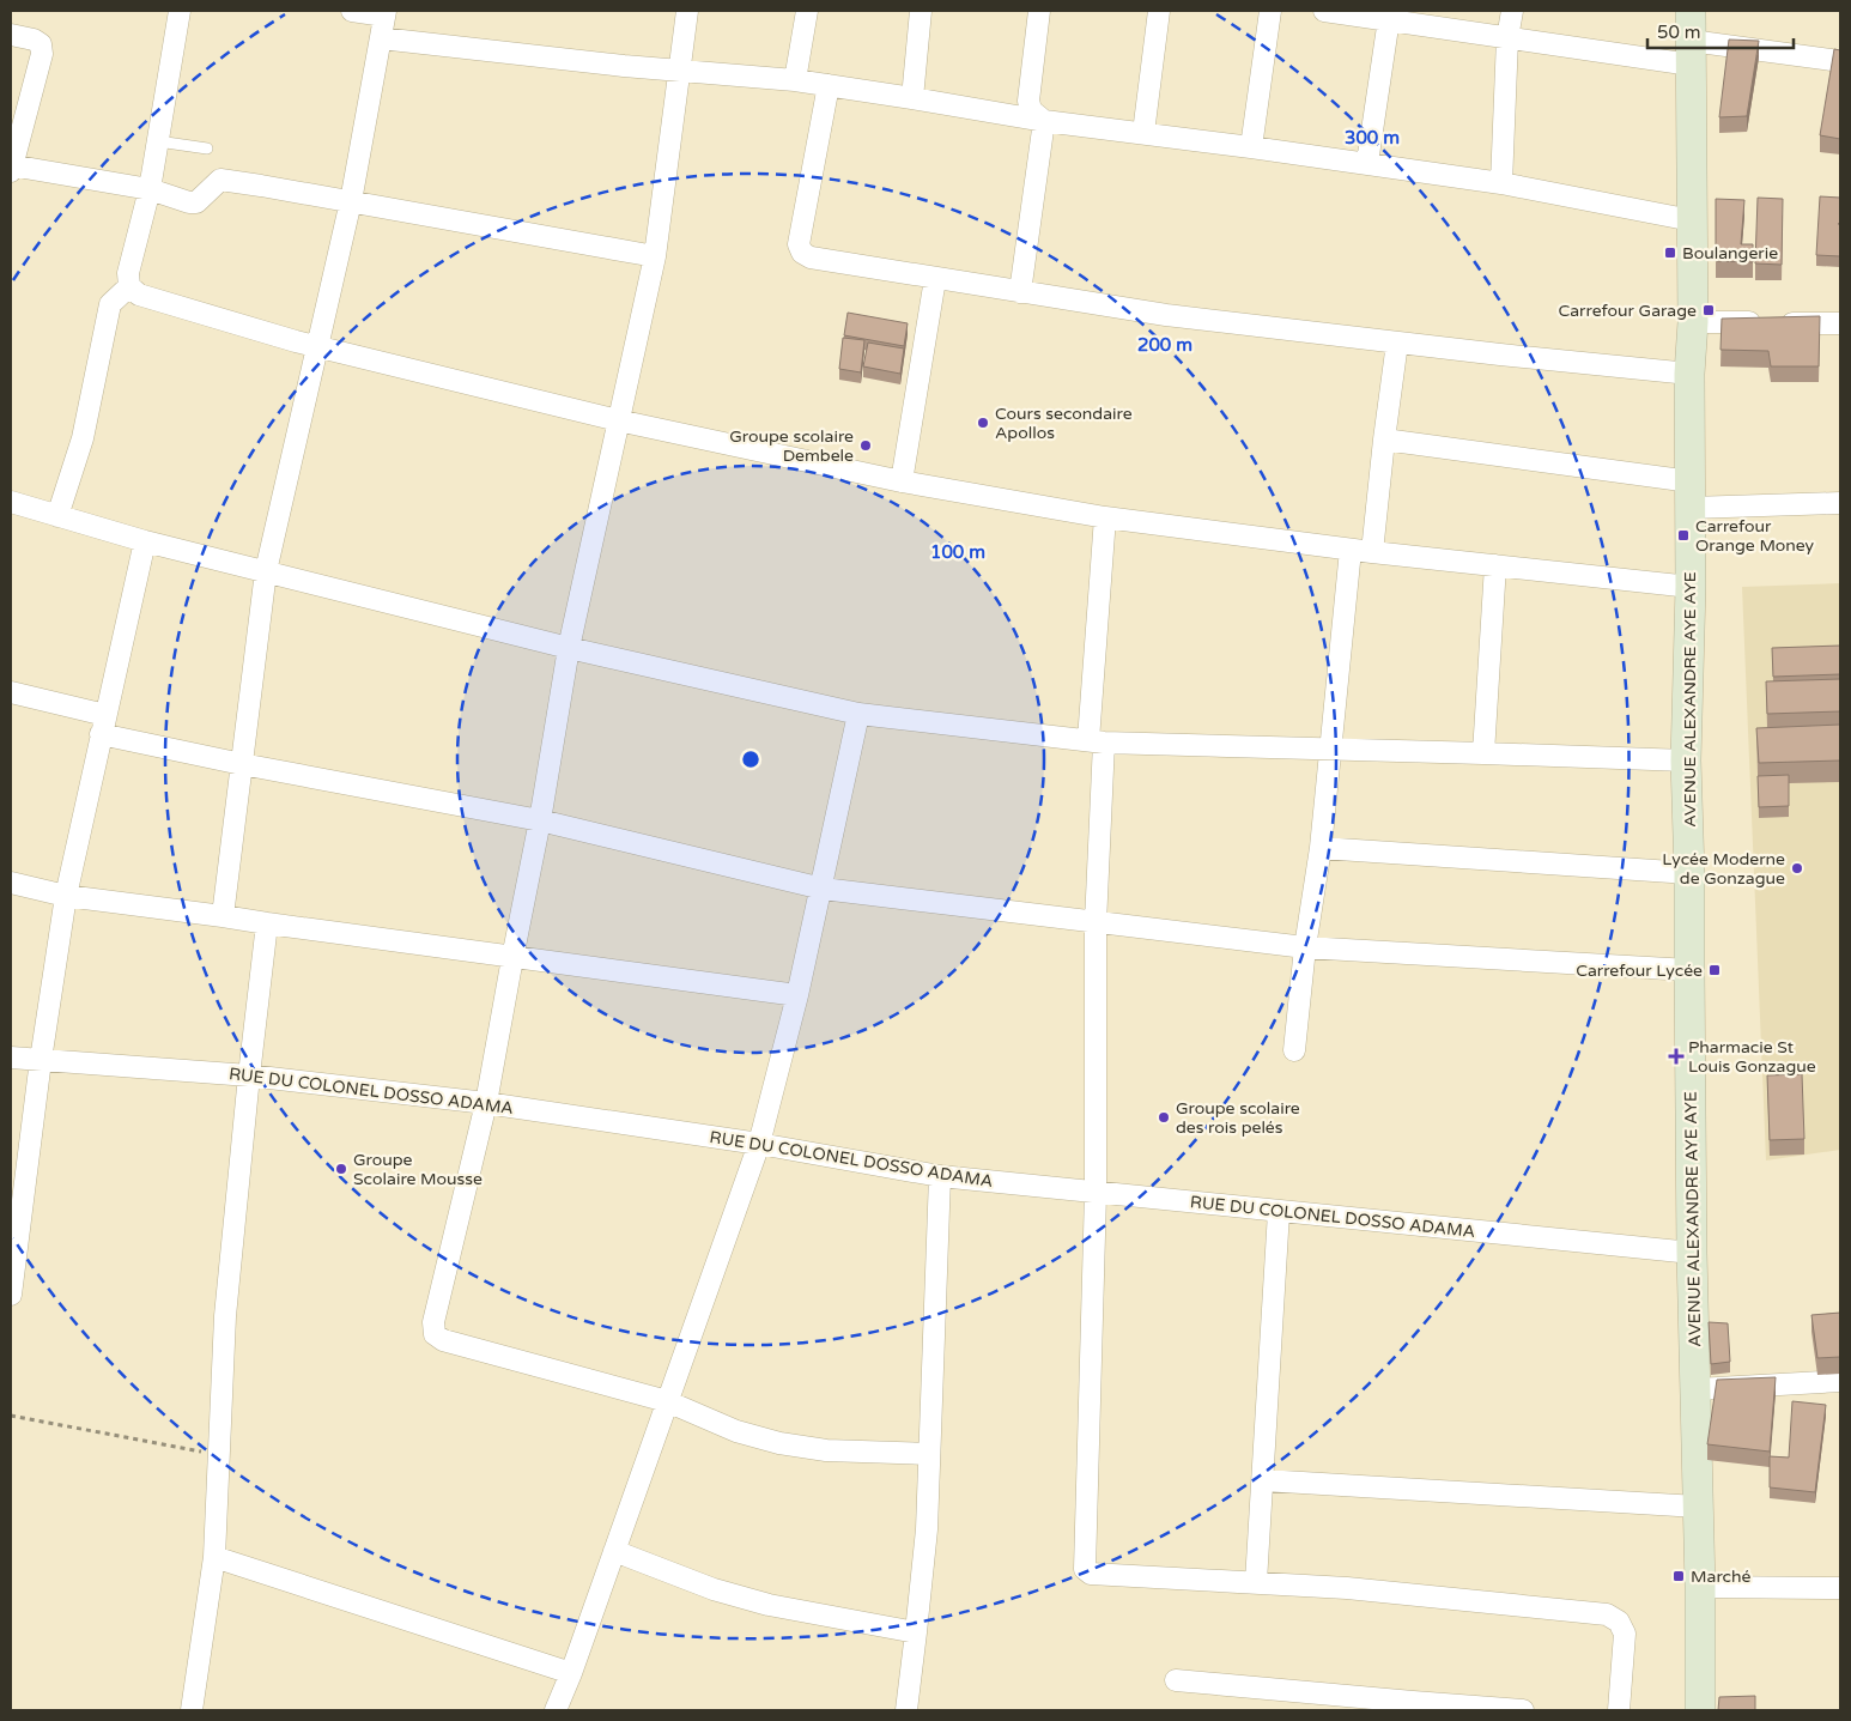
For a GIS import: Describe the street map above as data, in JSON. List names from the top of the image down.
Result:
{
  "streets": {
    "street": ["AVENUE ALEXANDRE AYE AYE", "RUE DU COLONEL DOSSO ADAMA"]
  },
  "crossings": [
    ["AVENUE ALEXANDRE AYE AYE", "RUE DU COLONEL DOSSO ADAMA"]
  ],
  "places": {
    "transit": [
      "Boulangerie",
      "Carrefour Garage",
      "Carrefour Orange Money",
      "Carrefour Lycée",
      "Marché"
    ],
    "other": [
      "Cours secondaire Apollos",
      "Groupe scolaire Dembele",
      "Lycée Moderne de Gonzague",
      "Groupe scolaire des rois pelés",
      "Groupe Scolaire Mousse"
    ],
    "health": ["Pharmacie St Louis Gonzague"]
  },
  "scale_bar": "50 m",
  "rings": ["300 m", "200 m", "100 m"]
}
